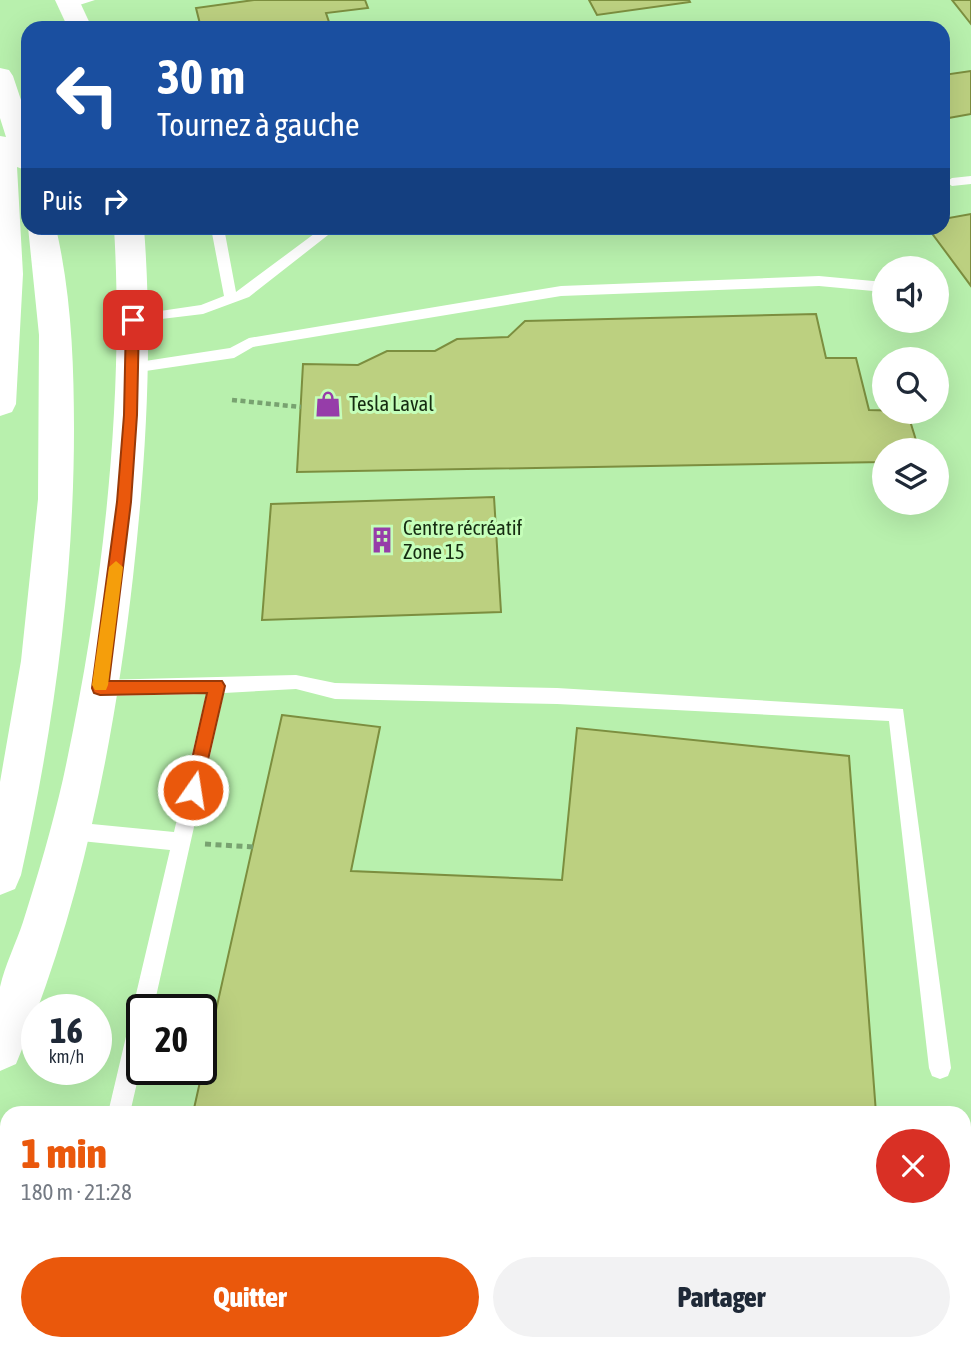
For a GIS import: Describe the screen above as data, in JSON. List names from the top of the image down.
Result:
{
  "places": {
    "shop": ["Tesla Laval"],
    "building": ["Centre récréatif Zone 15"]
  },
  "page": {
    "turn": ["30 m", "Tournez à gauche"],
    "then": "Puis",
    "speed": "16 km/h",
    "limit": "20",
    "heading": ["1 min", "180 m · 21:28"],
    "buttons": ["Quitter", "Partager"]
  }
}
